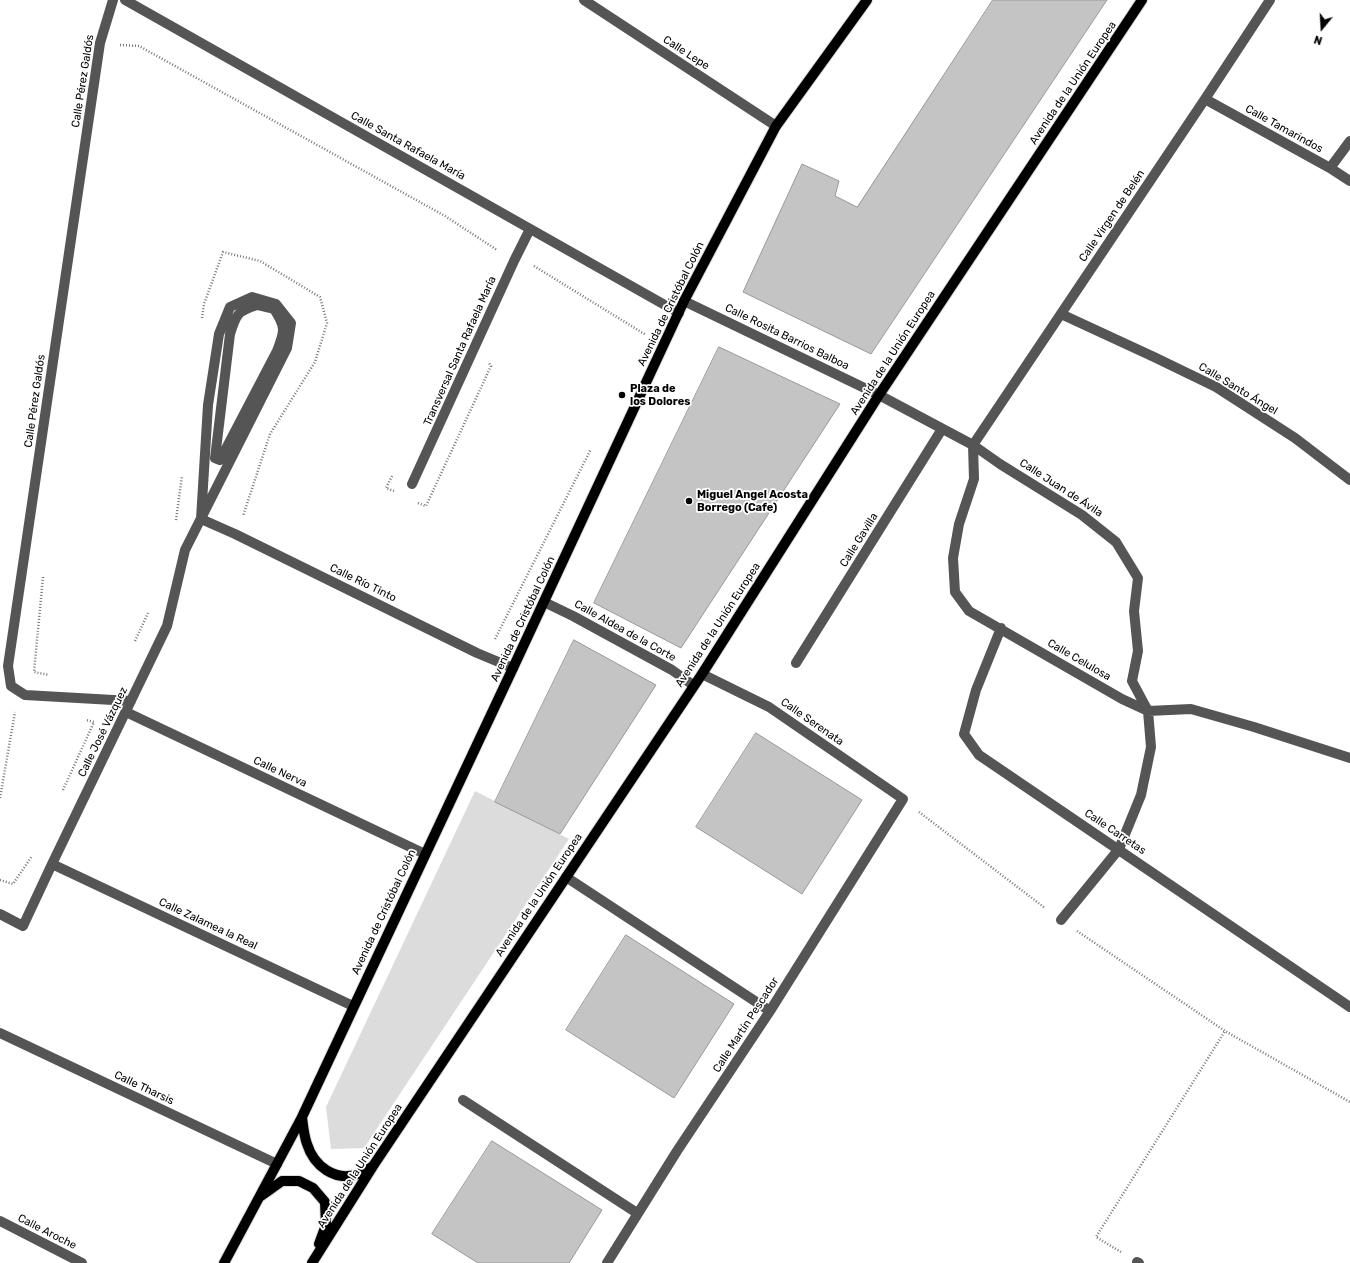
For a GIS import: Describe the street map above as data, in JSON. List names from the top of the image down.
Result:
{
  "streets": {
    "main road": ["Avenida de la Unión Europea", "Avenida de Cristóbal Colón"],
    "street": [
      "Calle Lepe",
      "Calle Pérez Galdós",
      "Calle Tamarindos",
      "Calle Santa Rafaela María",
      "Calle Virgen de Belén",
      "Calle Rosita Barrios Balboa",
      "Transversal Santa Rafaela María",
      "Calle Santo Ángel",
      "Calle Juan de Ávila",
      "Calle Gavilla",
      "Calle Río Tinto",
      "Calle Aldea de la Corte",
      "Calle Celulosa",
      "Calle Serenata",
      "Calle José Vázquez",
      "Calle Nerva",
      "Calle Carretas",
      "Calle Zalamea la Real",
      "Calle Martín Pescador",
      "Calle Tharsis",
      "Calle Aroche"
    ]
  },
  "crossings": [
    ["Calle Lepe", "Avenida de Cristóbal Colón"],
    ["Calle Pérez Galdós", "Calle José Vázquez"],
    ["Avenida de la Unión Europea", "Calle Rosita Barrios Balboa"],
    ["Avenida de la Unión Europea", "Calle Juan de Ávila"],
    ["Avenida de la Unión Europea", "Calle Aldea de la Corte"],
    ["Avenida de la Unión Europea", "Calle Serenata"],
    ["Calle Tamarindos", "Calle Virgen de Belén"],
    ["Calle Santa Rafaela María", "Avenida de Cristóbal Colón"],
    ["Calle Santa Rafaela María", "Transversal Santa Rafaela María"],
    ["Calle Virgen de Belén", "Calle Santo Ángel"],
    ["Calle Virgen de Belén", "Calle Juan de Ávila"],
    ["Calle Virgen de Belén", "Calle Celulosa"],
    ["Avenida de Cristóbal Colón", "Calle Rosita Barrios Balboa"],
    ["Avenida de Cristóbal Colón", "Calle Río Tinto"],
    ["Avenida de Cristóbal Colón", "Calle Aldea de la Corte"],
    ["Avenida de Cristóbal Colón", "Calle Nerva"],
    ["Avenida de Cristóbal Colón", "Calle Zalamea la Real"],
    ["Avenida de Cristóbal Colón", "Calle Tharsis"],
    ["Calle Rosita Barrios Balboa", "Calle Juan de Ávila"],
    ["Calle Juan de Ávila", "Calle Gavilla"],
    ["Calle Juan de Ávila", "Calle Celulosa"],
    ["Calle Juan de Ávila", "Calle Carretas"],
    ["Calle Río Tinto", "Calle José Vázquez"],
    ["Calle Celulosa", "Calle Carretas"],
    ["Calle Serenata", "Calle Martín Pescador"],
    ["Calle José Vázquez", "Calle Nerva"],
    ["Calle José Vázquez", "Calle Zalamea la Real"]
  ],
  "places": ["Plaza de los Dolores", "Miguel Angel Acosta Borrego (Cafe)"],
  "north": "bottom"
}
